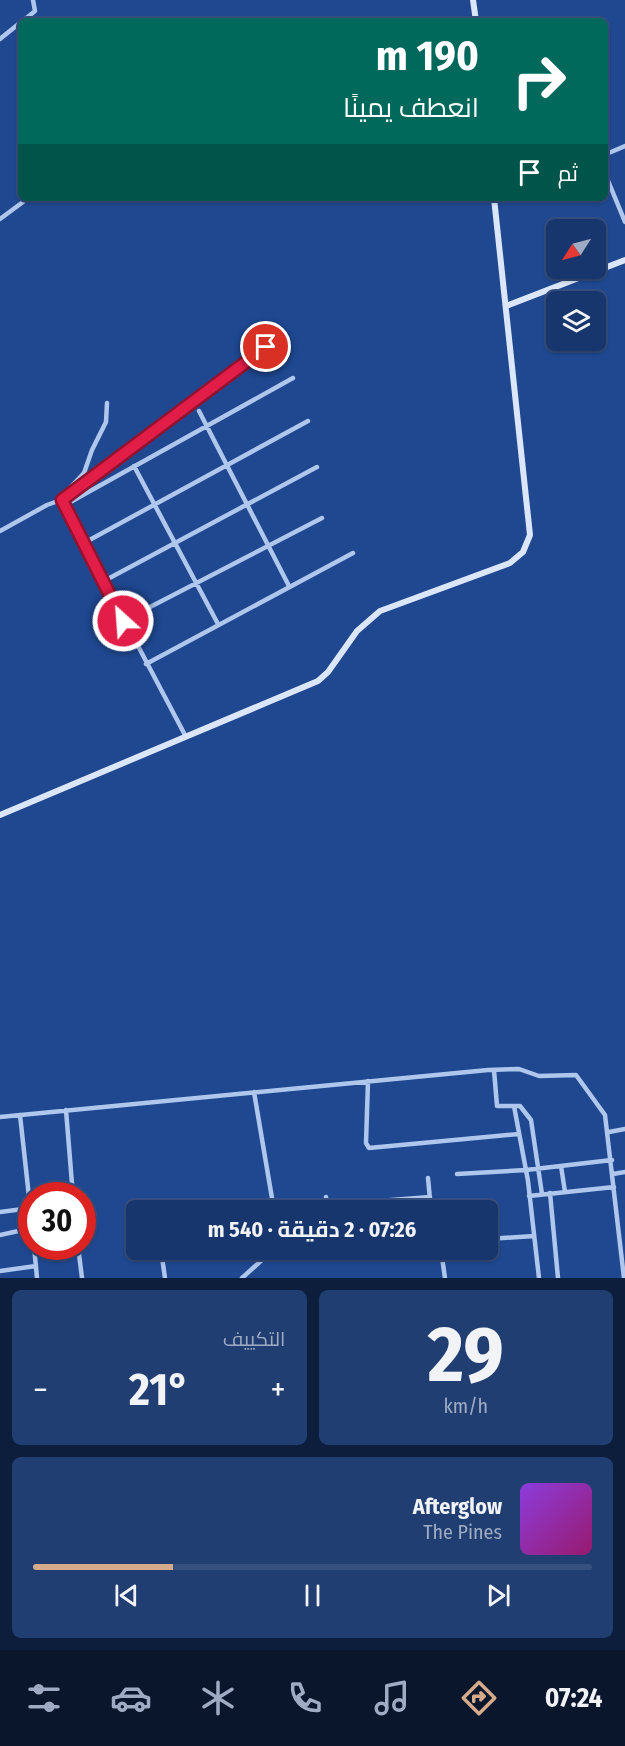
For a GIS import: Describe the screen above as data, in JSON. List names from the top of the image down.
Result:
{
  "north": "bottom left",
  "page": {
    "turn": ["190 m", "انعطف يمينًا"],
    "then": "ثم",
    "limit": "30",
    "trip": "07:26 · 2 دقيقة · 540 m",
    "tile": [
      ["29", "km/h"],
      "التكييف"
    ],
    "heat": ["−", "21°", "+"],
    "song": ["Afterglow", "The Pines"],
    "tabs": "07:24"
  }
}
